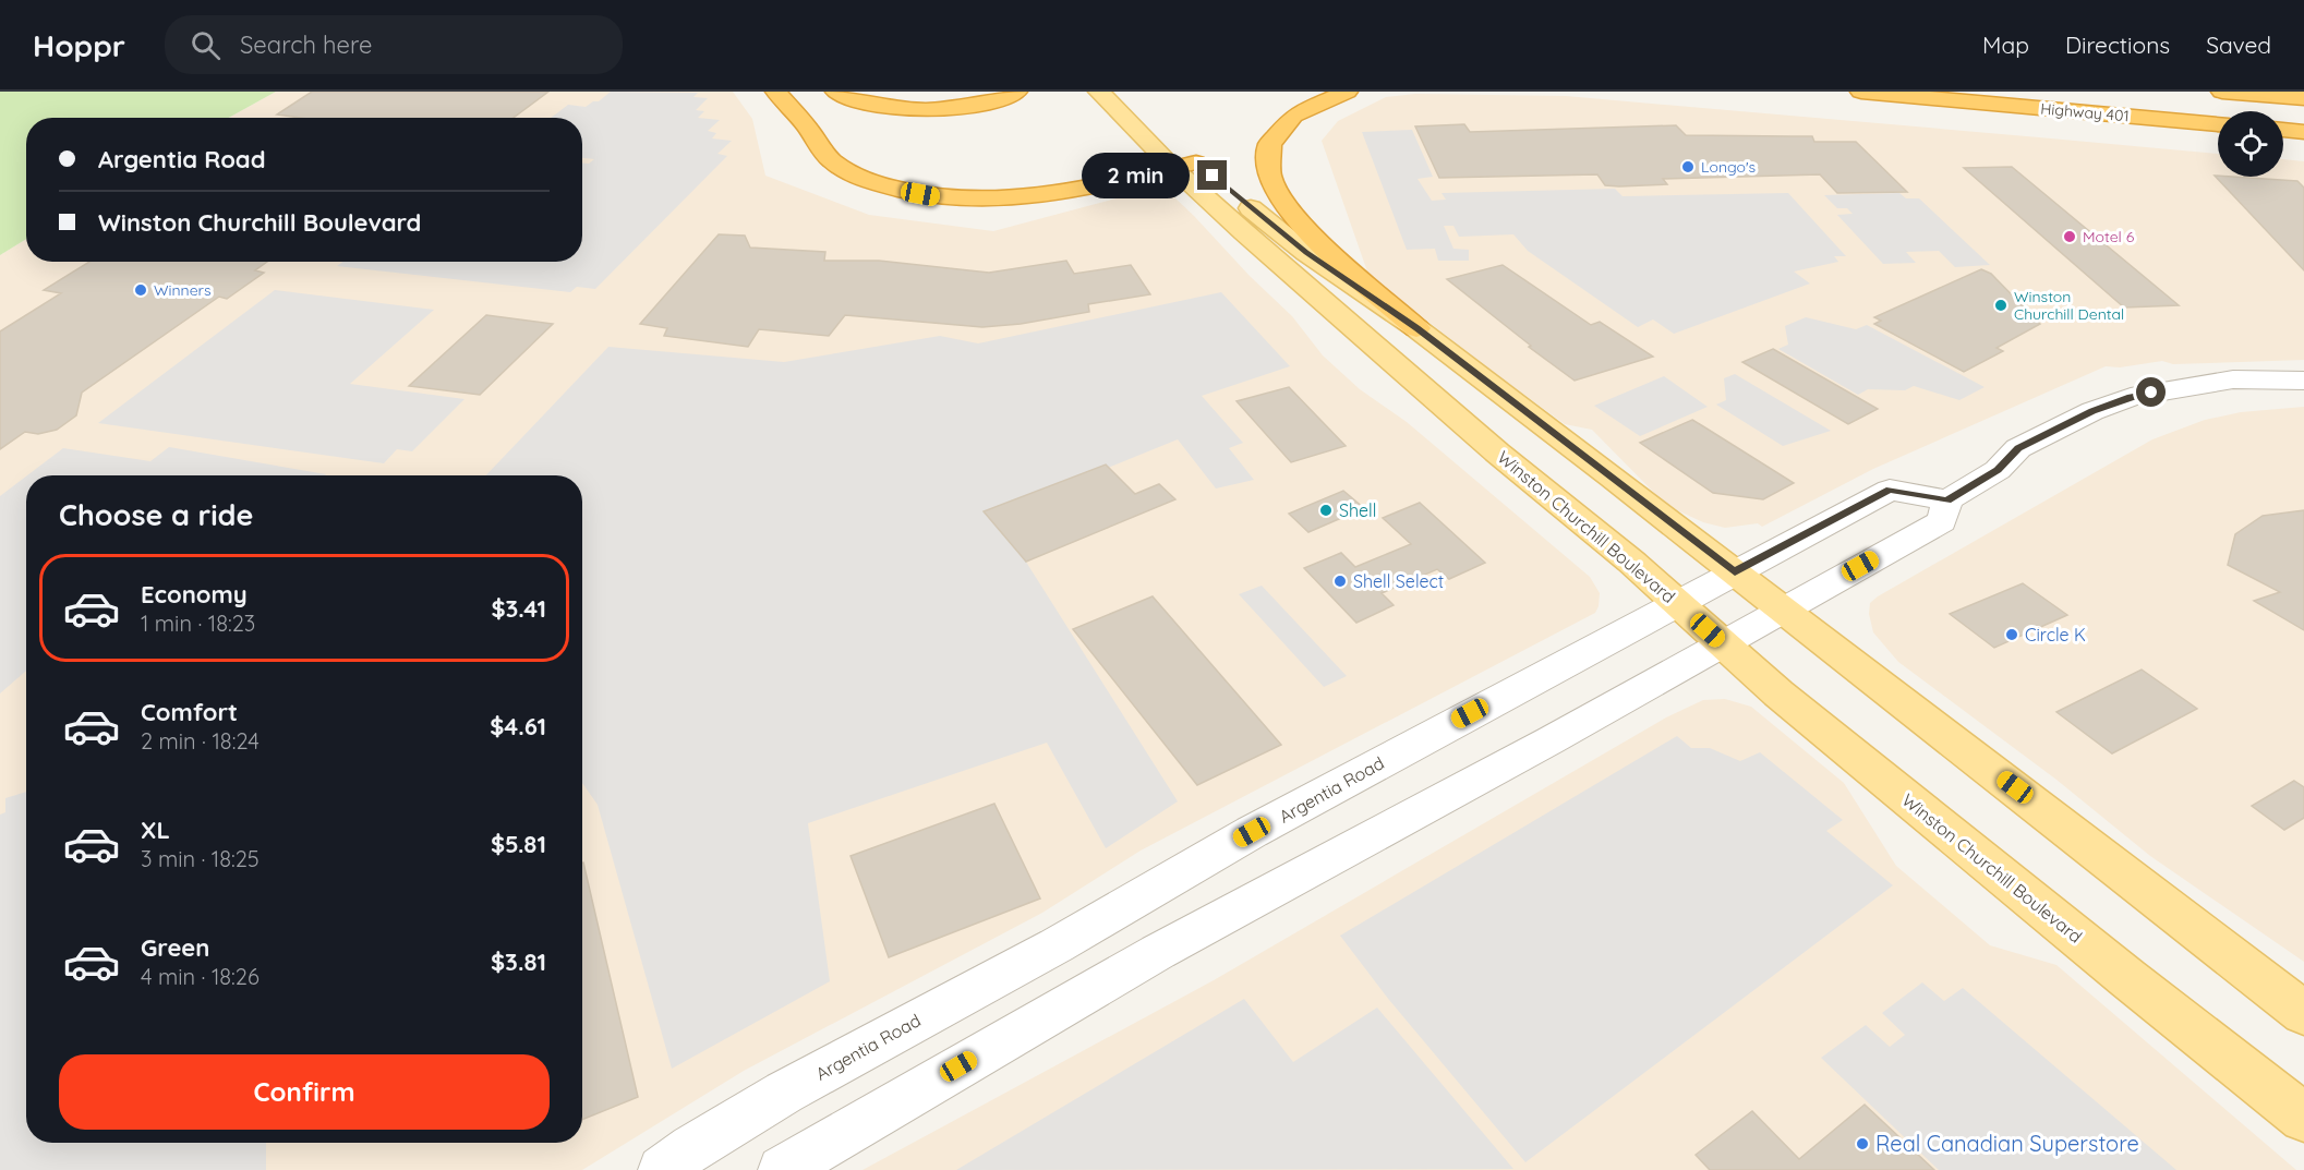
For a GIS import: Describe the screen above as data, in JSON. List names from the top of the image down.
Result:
{
  "streets": {
    "highway": ["Highway 401"],
    "main road": ["Winston Churchill Boulevard"],
    "street": ["Argentia Road"]
  },
  "crossings": [
    ["Winston Churchill Boulevard", "Argentia Road"]
  ],
  "places": [
    "Longo's",
    "Motel 6",
    "Winners",
    "Winston Churchill Dental",
    "Shell",
    "Shell Select",
    "Circle K",
    "Real Canadian Superstore"
  ],
  "page": {
    "header": "Hoppr",
    "search": "Search here",
    "nav": ["Map", "Directions", "Saved"],
    "banner": ["Argentia Road", "Winston Churchill Boulevard"],
    "bubble": "2 min",
    "heading": "Choose a ride",
    "list": [
      {
        "name": "Economy",
        "note": "1 min · 18:23",
        "value": "$3.41"
      },
      {
        "name": "Comfort",
        "note": "2 min · 18:24",
        "value": "$4.61"
      },
      {
        "name": "XL",
        "note": "3 min · 18:25",
        "value": "$5.81"
      },
      {
        "name": "Green",
        "note": "4 min · 18:26",
        "value": "$3.81"
      }
    ],
    "buttons": "Confirm"
  }
}
